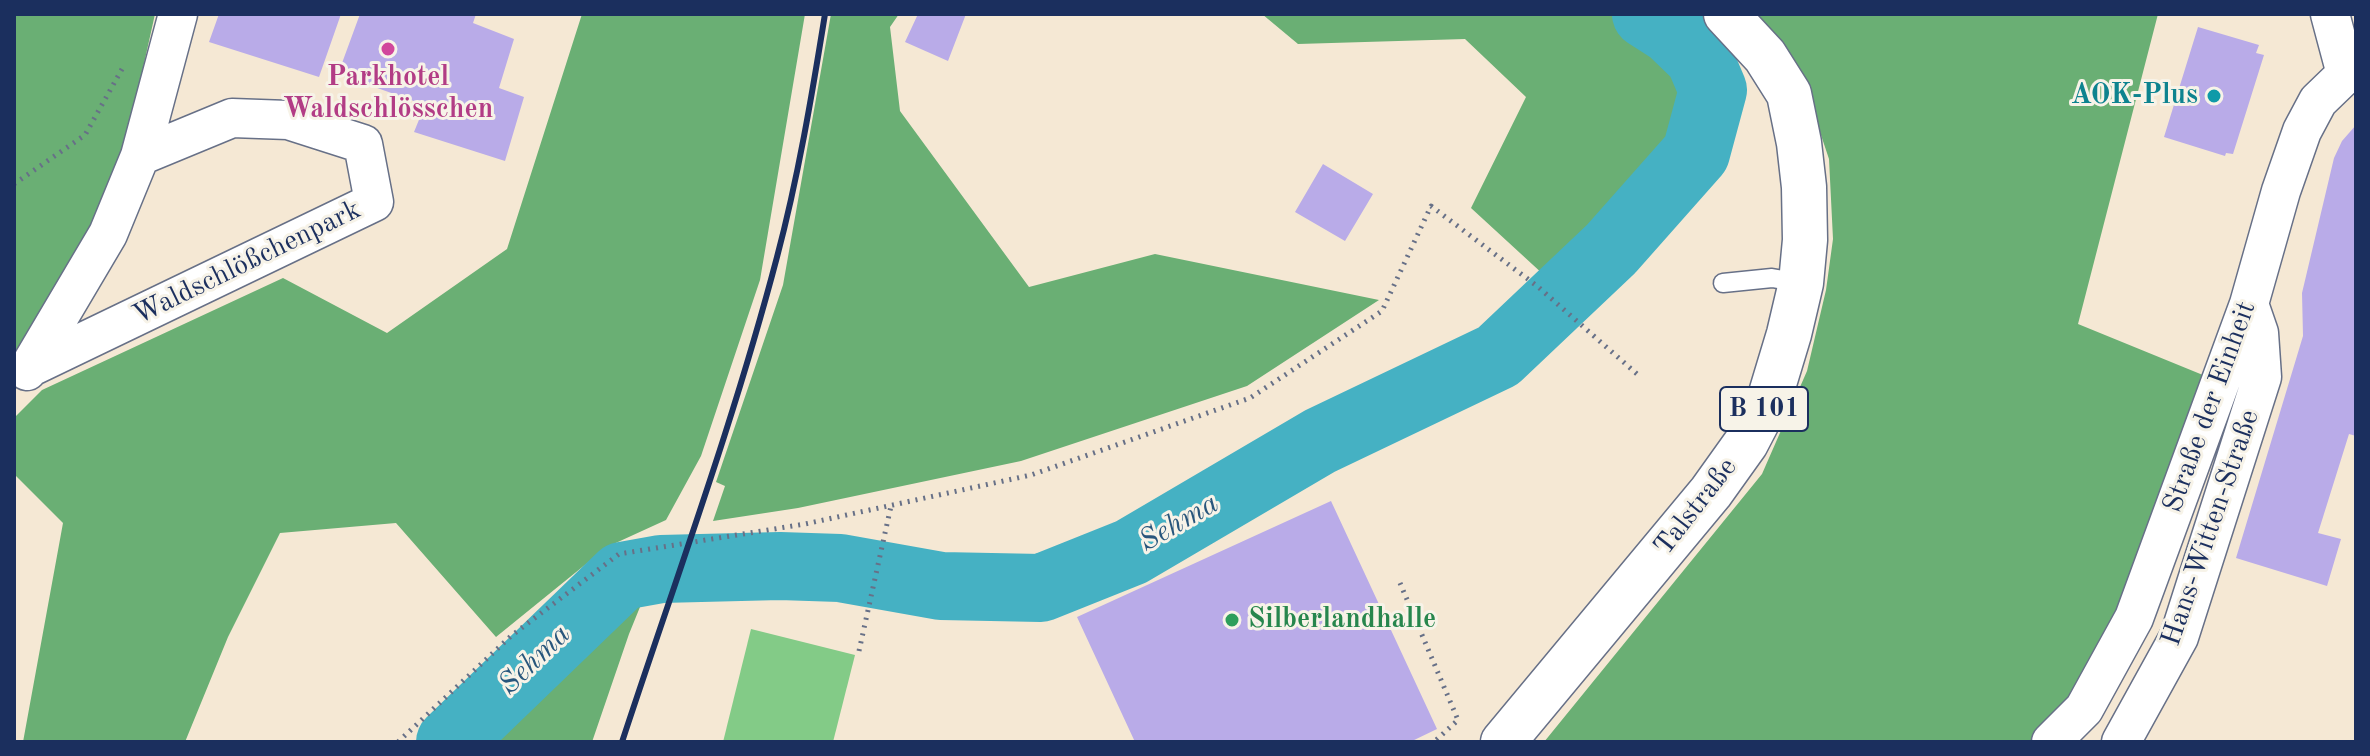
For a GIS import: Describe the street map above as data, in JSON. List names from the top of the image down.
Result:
{
  "streets": {
    "main road": ["B 101", "Talstraße"],
    "street": ["Waldschlößchenpark", "Straße der Einheit", "Hans-Witten-Straße"]
  },
  "crossings": [
    ["Straße der Einheit", "Hans-Witten-Straße"]
  ],
  "water": ["Sehma"],
  "places": ["Parkhotel Waldschlösschen", "AOK-Plus", "Silberlandhalle"]
}
